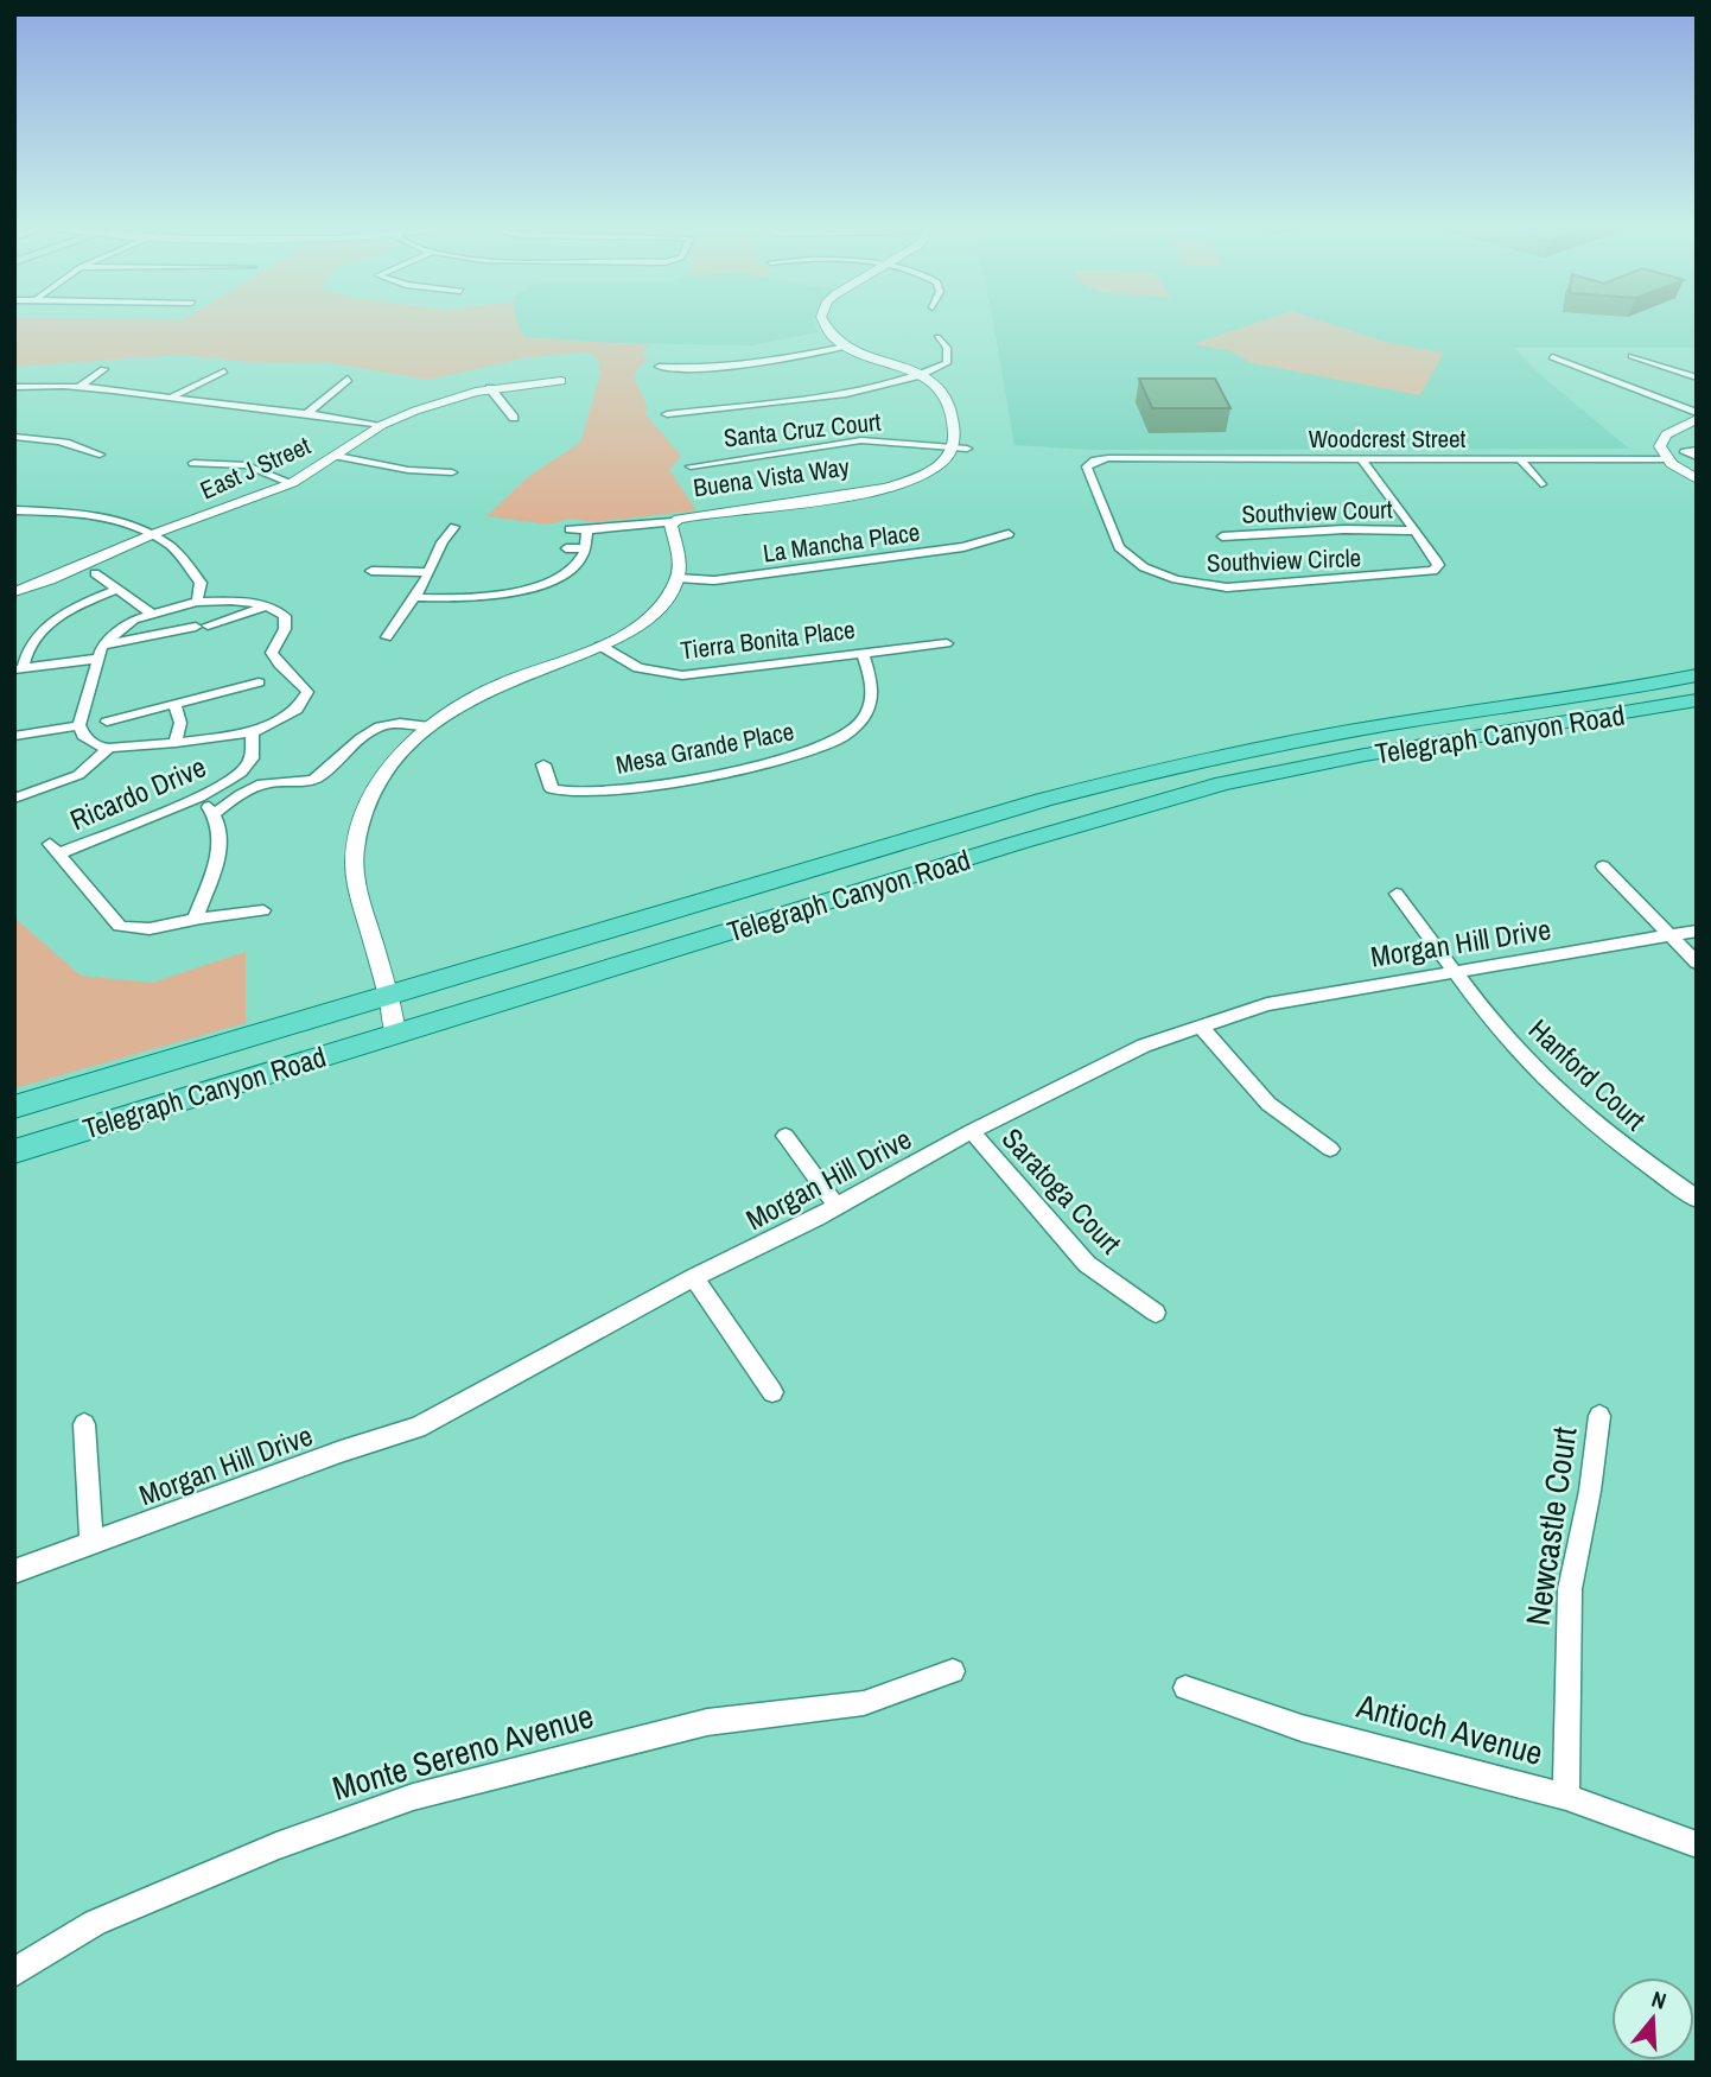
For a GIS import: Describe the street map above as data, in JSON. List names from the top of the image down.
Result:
{
  "streets": {
    "main road": ["Telegraph Canyon Road"],
    "street": [
      "Santa Cruz Court",
      "Woodcrest Street",
      "East J Street",
      "Buena Vista Way",
      "Southview Court",
      "La Mancha Place",
      "Southview Circle",
      "Tierra Bonita Place",
      "Mesa Grande Place",
      "Ricardo Drive",
      "Morgan Hill Drive",
      "Hanford Court",
      "Saratoga Court",
      "Newcastle Court",
      "Antioch Avenue",
      "Monte Sereno Avenue"
    ]
  },
  "crossings": [
    ["Santa Cruz Court", "Buena Vista Way"],
    ["Woodcrest Street", "Southview Circle"],
    ["Buena Vista Way", "La Mancha Place"],
    ["Southview Court", "Southview Circle"],
    ["Tierra Bonita Place", "Mesa Grande Place"],
    ["Morgan Hill Drive", "Hanford Court"],
    ["Morgan Hill Drive", "Saratoga Court"],
    ["Newcastle Court", "Antioch Avenue"]
  ],
  "north": "top"
}
